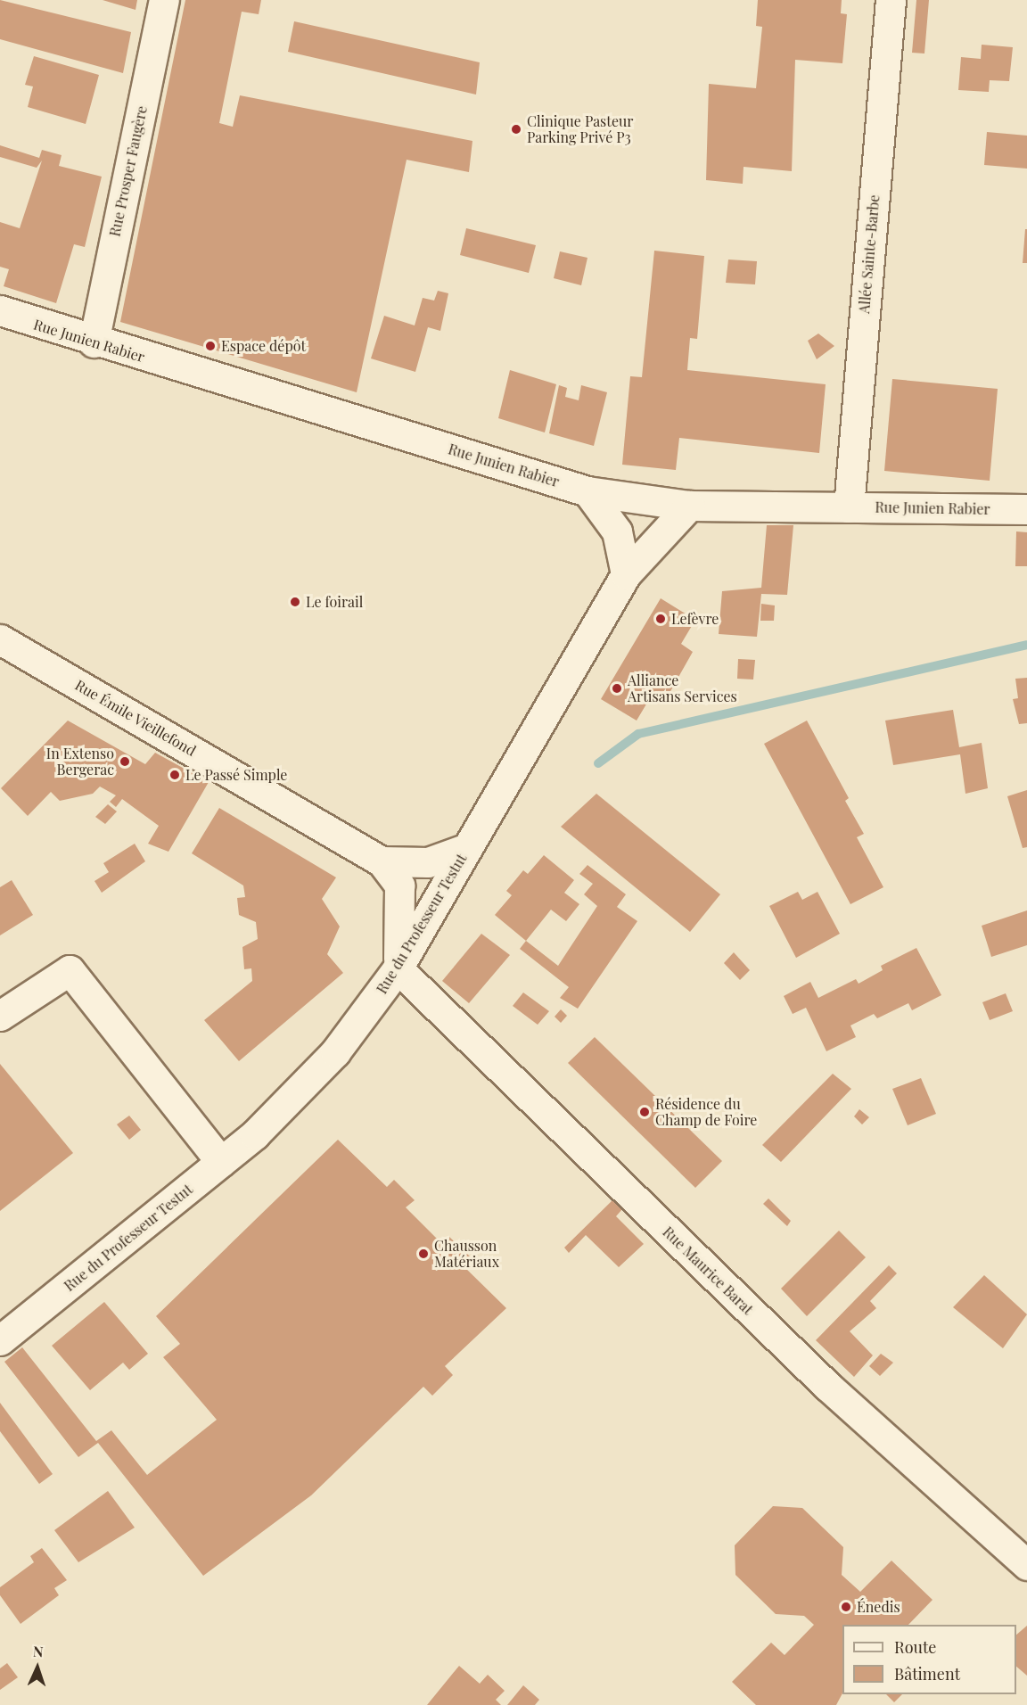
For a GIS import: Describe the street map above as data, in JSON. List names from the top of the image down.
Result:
{
  "streets": {
    "street": [
      "Rue Prosper Faugère",
      "Allée Sainte-Barbe",
      "Rue Junien Rabier",
      "Rue Émile Vieillefond",
      "Rue du Professeur Testut",
      "Rue Maurice Barat"
    ]
  },
  "crossings": [
    ["Rue Prosper Faugère", "Rue Junien Rabier"],
    ["Allée Sainte-Barbe", "Rue Junien Rabier"],
    ["Rue Junien Rabier", "Rue du Professeur Testut"],
    ["Rue Émile Vieillefond", "Rue du Professeur Testut"],
    ["Rue Émile Vieillefond", "Rue Maurice Barat"],
    ["Rue du Professeur Testut", "Rue Maurice Barat"]
  ],
  "places": [
    "Clinique Pasteur Parking Privé P3",
    "Espace dépôt",
    "Le foirail",
    "Lefèvre",
    "Alliance Artisans Services",
    "In Extenso Bergerac",
    "Le Passé Simple",
    "Résidence du Champ de Foire",
    "Chausson Matériaux",
    "Énedis"
  ],
  "legend": ["Route", "Bâtiment"],
  "north": "top"
}
